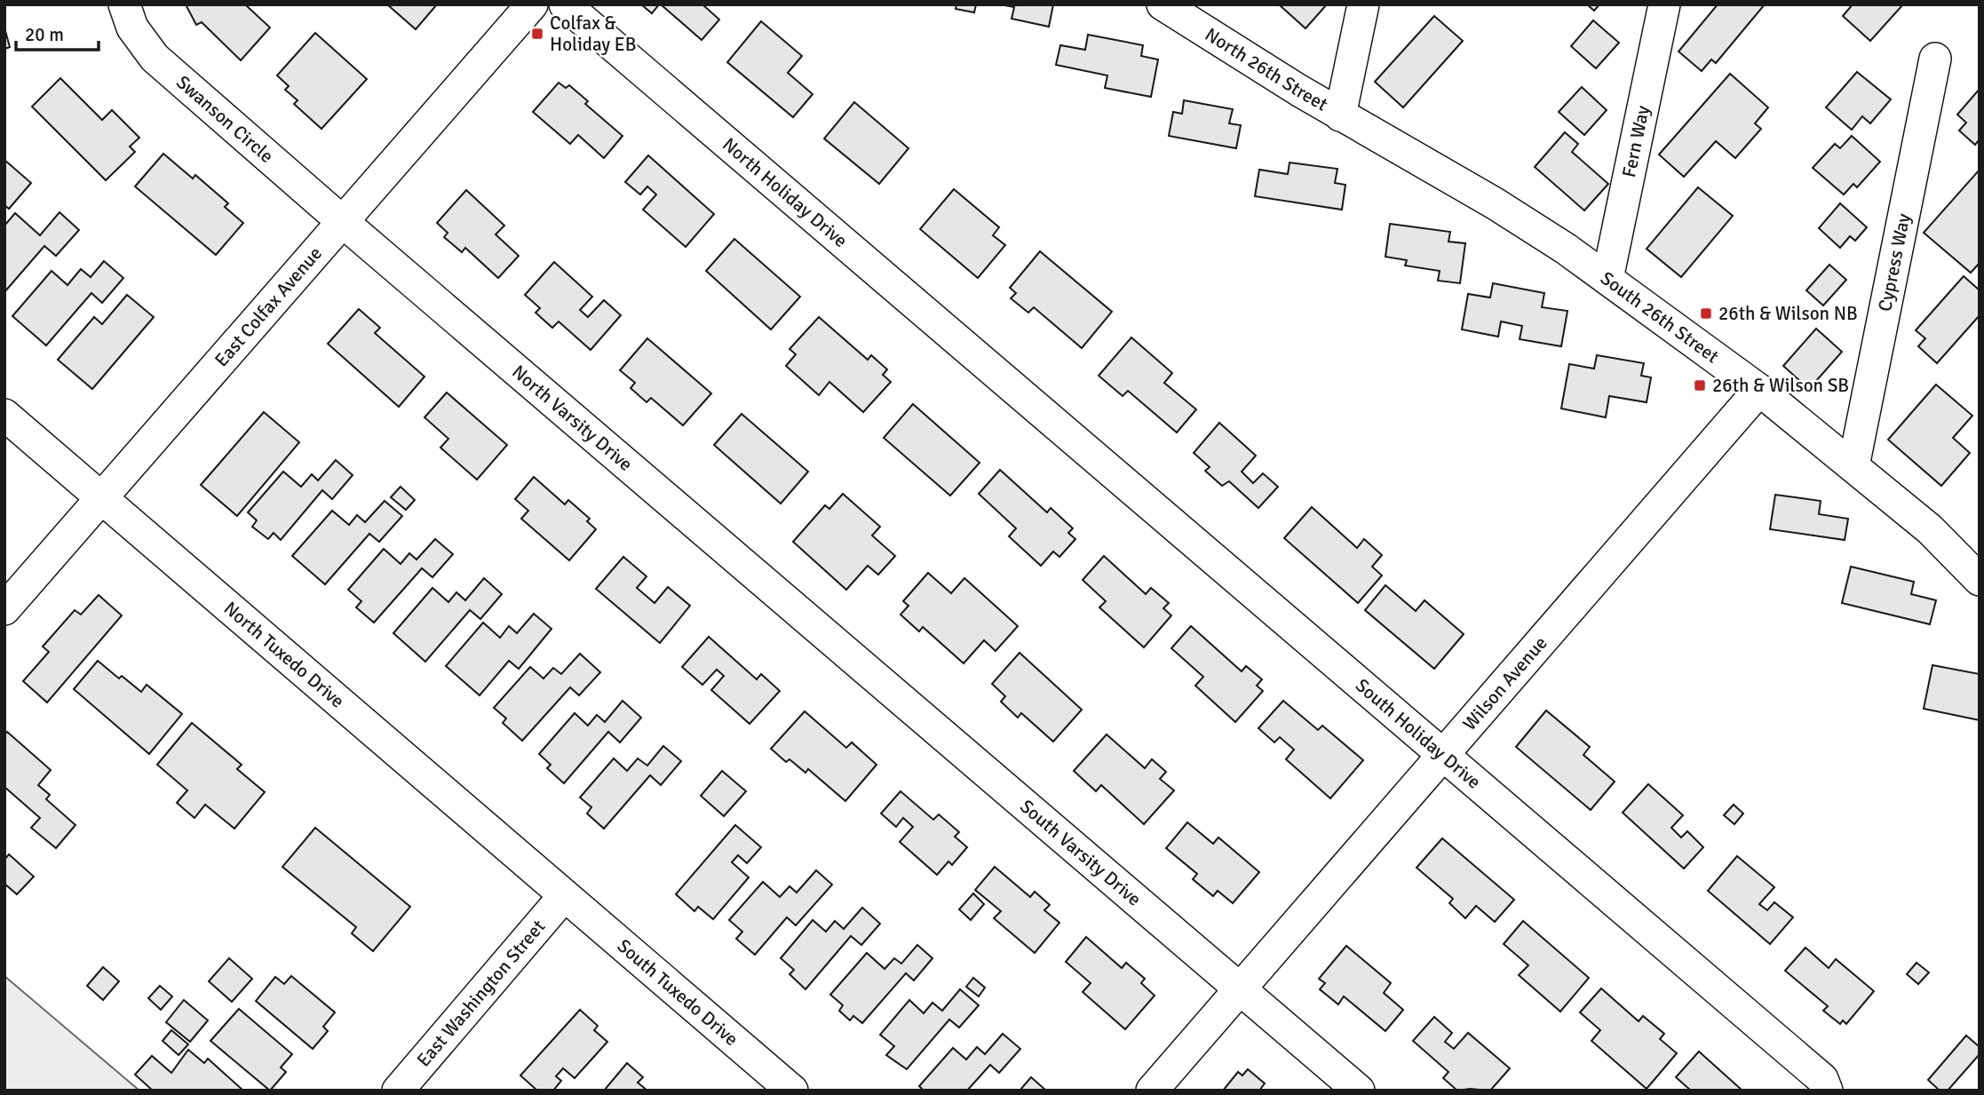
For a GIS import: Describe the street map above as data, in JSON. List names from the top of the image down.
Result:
{
  "streets": {
    "street": [
      "North 26th Street",
      "Swanson Circle",
      "Fern Way",
      "North Holiday Drive",
      "Cypress Way",
      "East Colfax Avenue",
      "South 26th Street",
      "North Varsity Drive",
      "North Tuxedo Drive",
      "Wilson Avenue",
      "South Holiday Drive",
      "South Varsity Drive",
      "East Washington Street",
      "South Tuxedo Drive"
    ]
  },
  "crossings": [
    ["North 26th Street", "South 26th Street"],
    ["Swanson Circle", "East Colfax Avenue"],
    ["Swanson Circle", "North Varsity Drive"],
    ["Fern Way", "South 26th Street"],
    ["North Holiday Drive", "South Holiday Drive"],
    ["Cypress Way", "South 26th Street"],
    ["East Colfax Avenue", "North Varsity Drive"],
    ["East Colfax Avenue", "North Tuxedo Drive"],
    ["South 26th Street", "Wilson Avenue"],
    ["North Varsity Drive", "South Varsity Drive"],
    ["North Tuxedo Drive", "East Washington Street"],
    ["North Tuxedo Drive", "South Tuxedo Drive"],
    ["Wilson Avenue", "South Holiday Drive"],
    ["Wilson Avenue", "South Varsity Drive"],
    ["East Washington Street", "South Tuxedo Drive"]
  ],
  "places": {
    "transit": ["Colfax & Holiday EB", "26th & Wilson NB", "26th & Wilson SB"]
  },
  "scale_bar": "20 m"
}
